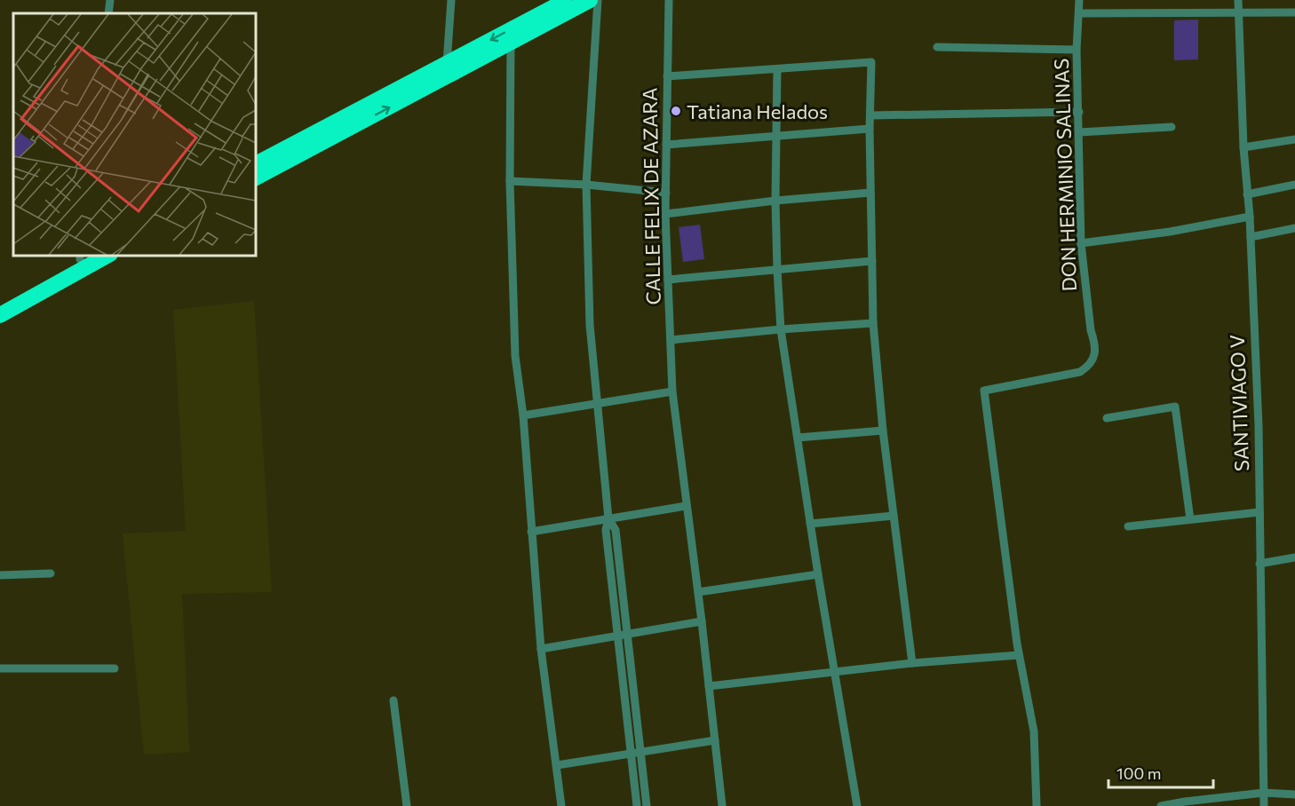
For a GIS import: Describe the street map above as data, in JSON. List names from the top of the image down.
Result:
{
  "streets": {
    "street": ["DON HERMINIO SALINAS", "CALLE FELIX DE AZARA", "SANTIVIAGO V"]
  },
  "places": ["Tatiana Helados"],
  "scale_bar": "100 m"
}
